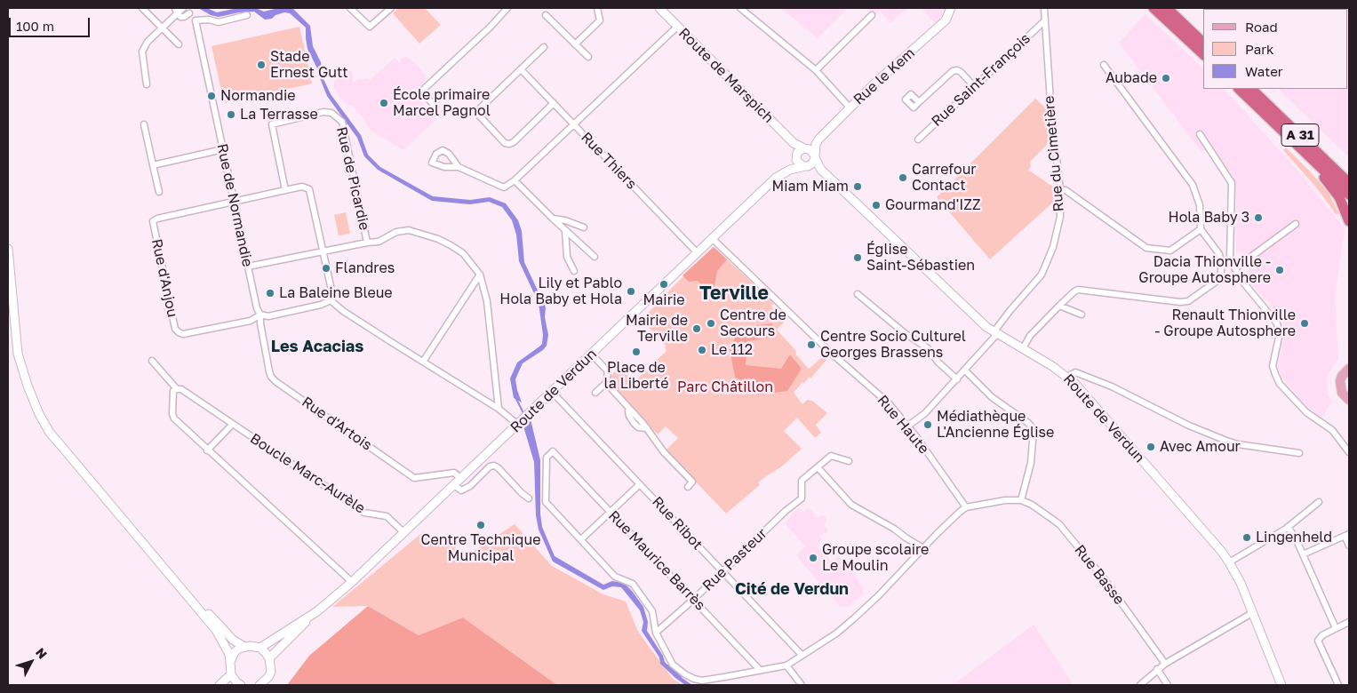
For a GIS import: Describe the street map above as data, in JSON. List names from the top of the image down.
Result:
{
  "streets": {
    "highway": ["A 31"],
    "main road": ["Route de Marspich", "Rue le Kem", "Route de Verdun"],
    "street": [
      "Rue Saint-François",
      "Rue du Cimetière",
      "Rue Thiers",
      "Rue de Picardie",
      "Rue de Normandie",
      "Rue d'Anjou",
      "Rue d'Artois",
      "Rue Haute",
      "Boucle Marc-Aurèle",
      "Rue Ribot",
      "Rue Pasteur",
      "Rue Maurice Barrès",
      "Rue Basse"
    ]
  },
  "crossings": [
    ["Route de Marspich", "Rue le Kem"],
    ["Route de Marspich", "Route de Verdun"],
    ["Rue le Kem", "Route de Verdun"],
    ["Rue Saint-François", "Rue du Cimetière"],
    ["Rue du Cimetière", "Route de Verdun"],
    ["Rue du Cimetière", "Rue Haute"],
    ["Rue Thiers", "Route de Verdun"],
    ["Rue de Normandie", "Rue d'Anjou"],
    ["Rue de Normandie", "Rue d'Artois"],
    ["Rue d'Anjou", "Rue d'Artois"],
    ["Route de Verdun", "Rue d'Artois"],
    ["Route de Verdun", "Rue Haute"],
    ["Route de Verdun", "Boucle Marc-Aurèle"],
    ["Route de Verdun", "Rue Ribot"],
    ["Rue Ribot", "Rue Pasteur"],
    ["Rue Pasteur", "Rue Maurice Barrès"]
  ],
  "districts": ["Terville", "Les Acacias", "Cité de Verdun"],
  "parks": ["Parc Châtillon"],
  "places": [
    "Stade Ernest Gutt",
    "Aubade",
    "Normandie",
    "École primaire Marcel Pagnol",
    "La Terrasse",
    "Carrefour Contact",
    "Miam Miam",
    "Gourmand'IZZ",
    "Hola Baby 3",
    "Église Saint-Sébastien",
    "Flandres",
    "Dacia Thionville - Groupe Autosphere",
    "Mairie",
    "Lily et Pablo Hola Baby et Hola",
    "La Baleine Bleue",
    "Centre de Secours",
    "Renault Thionville - Groupe Autosphere",
    "Mairie de Terville",
    "Centre Socio Culturel Georges Brassens",
    "Le 112",
    "Place de la Liberté",
    "Médiathèque L'Ancienne Église",
    "Avec Amour",
    "Centre Technique Municipal",
    "Lingenheld",
    "Groupe scolaire Le Moulin"
  ],
  "legend": ["Road", "Park", "Water"],
  "scale_bar": "100 m",
  "north": "top right"
}
